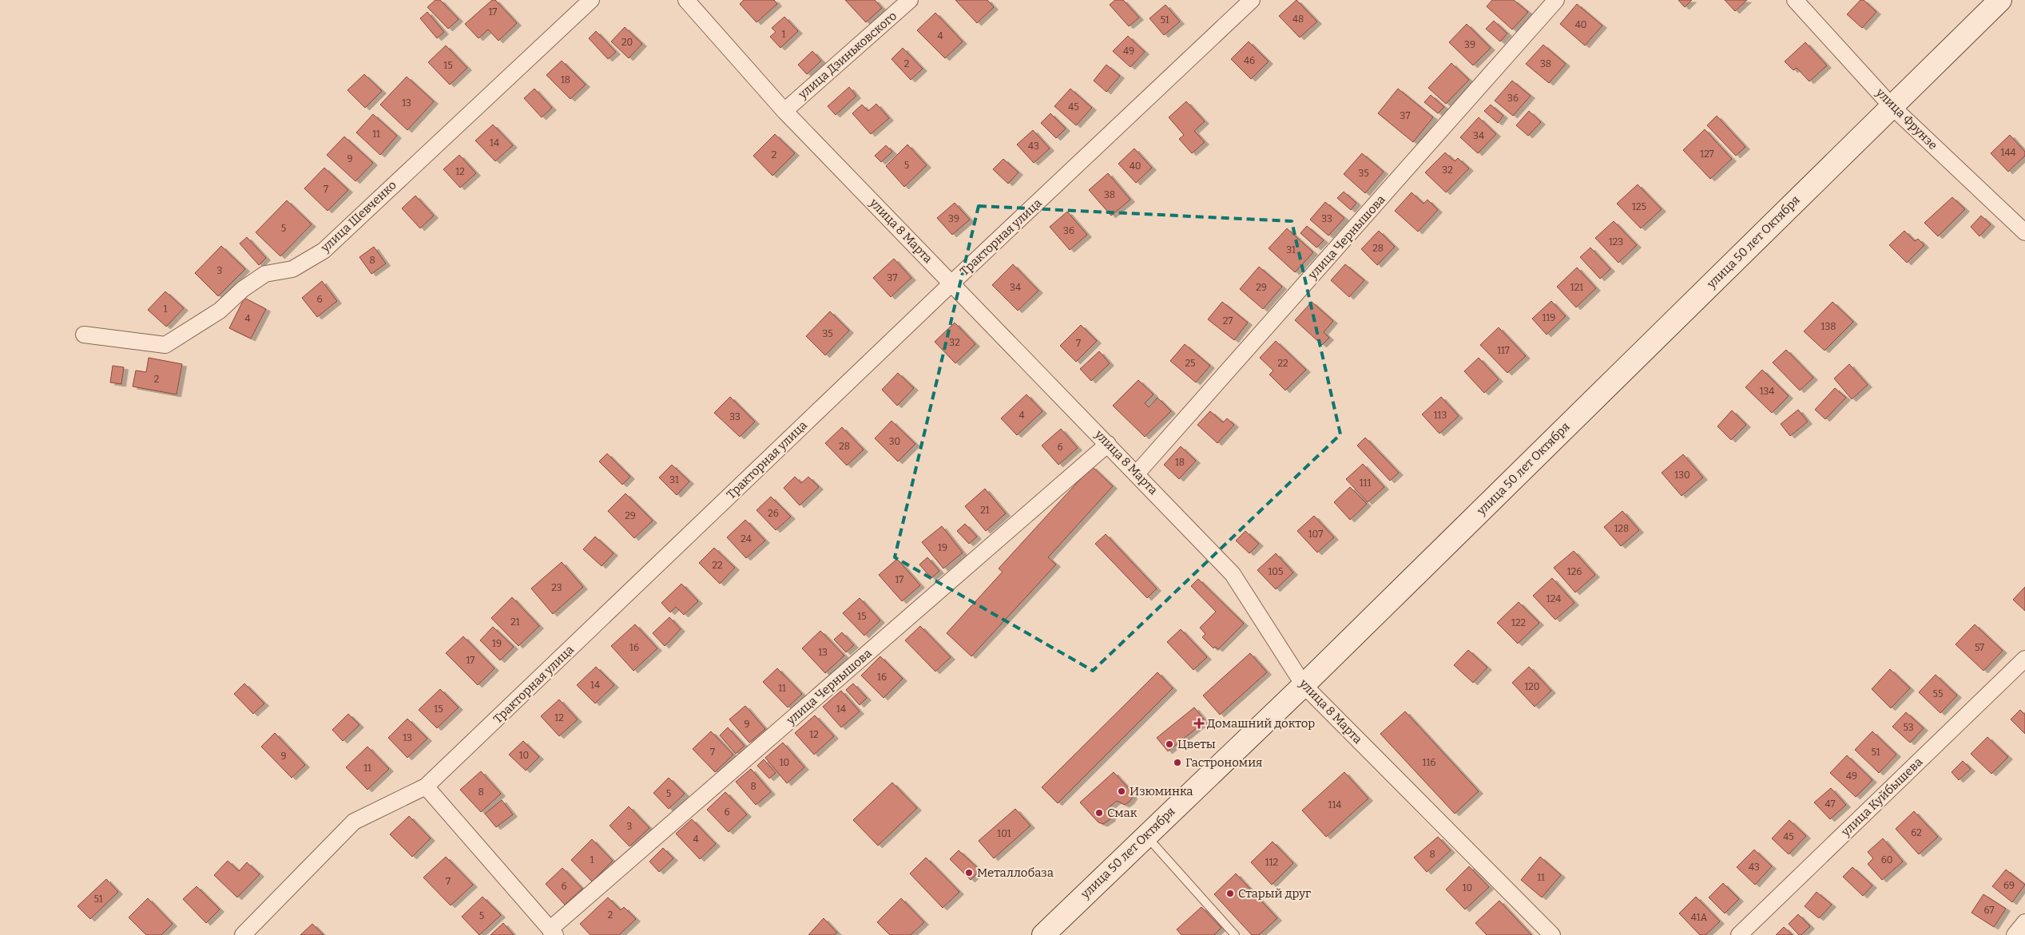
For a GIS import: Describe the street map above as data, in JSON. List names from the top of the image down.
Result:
{
  "streets": {
    "main road": ["улица 50 лет Октября"],
    "street": [
      "улица Дзиньковского",
      "улица Фрунзе",
      "улица Шевченко",
      "улица 8 Марта",
      "Тракторная улица",
      "улица Чернышова",
      "улица Куйбышева"
    ]
  },
  "crossings": [
    ["улица Дзиньковского", "улица 8 Марта"],
    ["улица Фрунзе", "улица 50 лет Октября"],
    ["улица 8 Марта", "Тракторная улица"],
    ["улица 8 Марта", "улица Чернышова"],
    ["улица 8 Марта", "улица 50 лет Октября"]
  ],
  "places": {
    "health": ["Домашний доктор"],
    "other": [
      "Цветы",
      "Гастрономия",
      "Изюминка",
      "Смак",
      "Металлобаза",
      "Старый друг"
    ]
  },
  "house_numbers": [
    "17",
    "48",
    "51",
    "40",
    "1",
    "4",
    "20",
    "39",
    "49",
    "46",
    "2",
    "38",
    "15",
    "18",
    "36",
    "13",
    "45",
    "37",
    "11",
    "34",
    "14",
    "43",
    "144",
    "127",
    "2",
    "9",
    "5",
    "40",
    "32",
    "12",
    "35",
    "7",
    "38",
    "125",
    "39",
    "33",
    "5",
    "36",
    "123",
    "28",
    "31",
    "8",
    "3",
    "37",
    "34",
    "29",
    "121",
    "6",
    "1",
    "119",
    "4",
    "27",
    "138",
    "35",
    "32",
    "7",
    "117",
    "25",
    "22",
    "2",
    "134",
    "4",
    "113",
    "33",
    "30",
    "28",
    "6",
    "18",
    "130",
    "31",
    "111",
    "21",
    "26",
    "29",
    "128",
    "107",
    "24",
    "19",
    "22",
    "105",
    "126",
    "17",
    "23",
    "124",
    "15",
    "21",
    "122",
    "19",
    "16",
    "57",
    "13",
    "17",
    "16",
    "14",
    "120",
    "11",
    "55",
    "15",
    "14",
    "12",
    "9",
    "53",
    "12",
    "13",
    "7",
    "51",
    "10",
    "9",
    "10",
    "116",
    "11",
    "49",
    "8",
    "8",
    "5",
    "47",
    "114",
    "6",
    "3",
    "62",
    "101",
    "45",
    "4",
    "8",
    "1",
    "60",
    "112",
    "43",
    "11",
    "7",
    "69",
    "6",
    "10",
    "51",
    "67",
    "2",
    "5",
    "41А"
  ]
}
